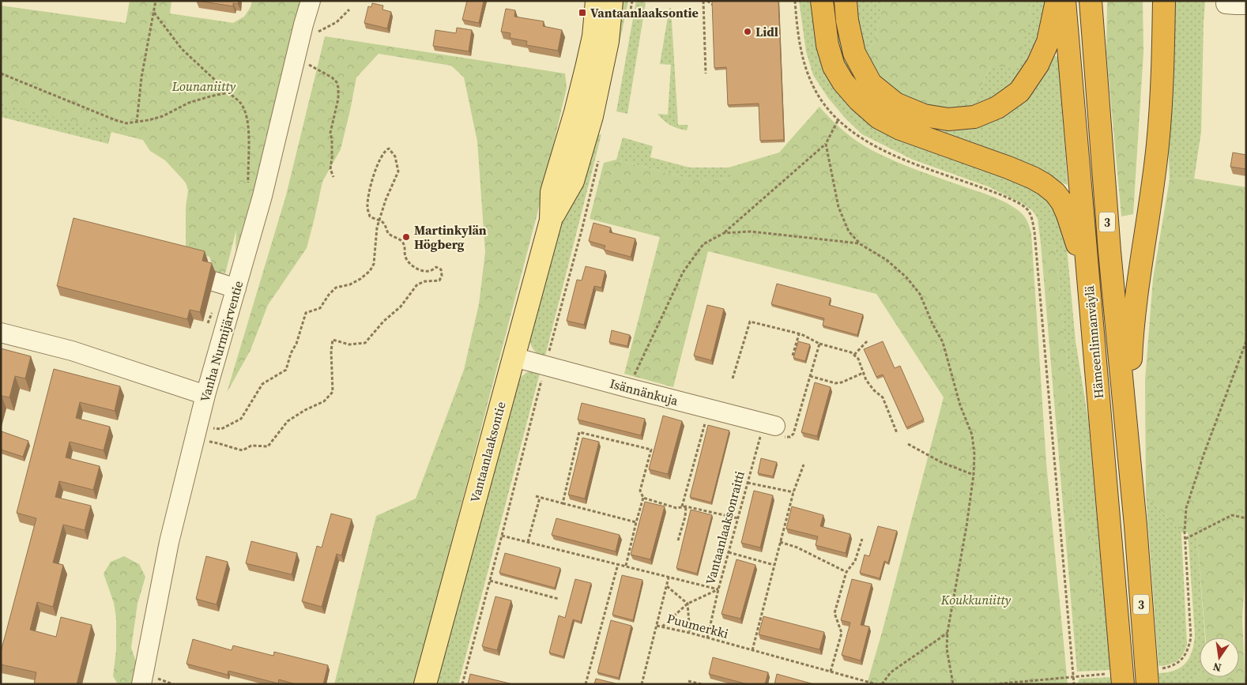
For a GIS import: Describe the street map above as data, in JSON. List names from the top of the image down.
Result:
{
  "streets": {
    "highway": ["3", "Hämeenlinnanväylä"],
    "main road": ["Vantaanlaaksontie"],
    "street": ["Vanha Nurmijärventie", "Isännänkuja"],
    "path": ["Vantaanlaaksonraitti", "Puumerkki"]
  },
  "crossings": [
    ["Isännänkuja", "Vantaanlaaksontie"],
    ["Isännänkuja", "Vantaanlaaksonraitti"],
    ["Vantaanlaaksonraitti", "Puumerkki"]
  ],
  "parks": ["Lounaniitty", "Koukkuniitty"],
  "places": {
    "transit": ["Vantaanlaaksontie"],
    "other": ["Lidl", "Martinkylän Högberg"]
  },
  "north": "bottom"
}
